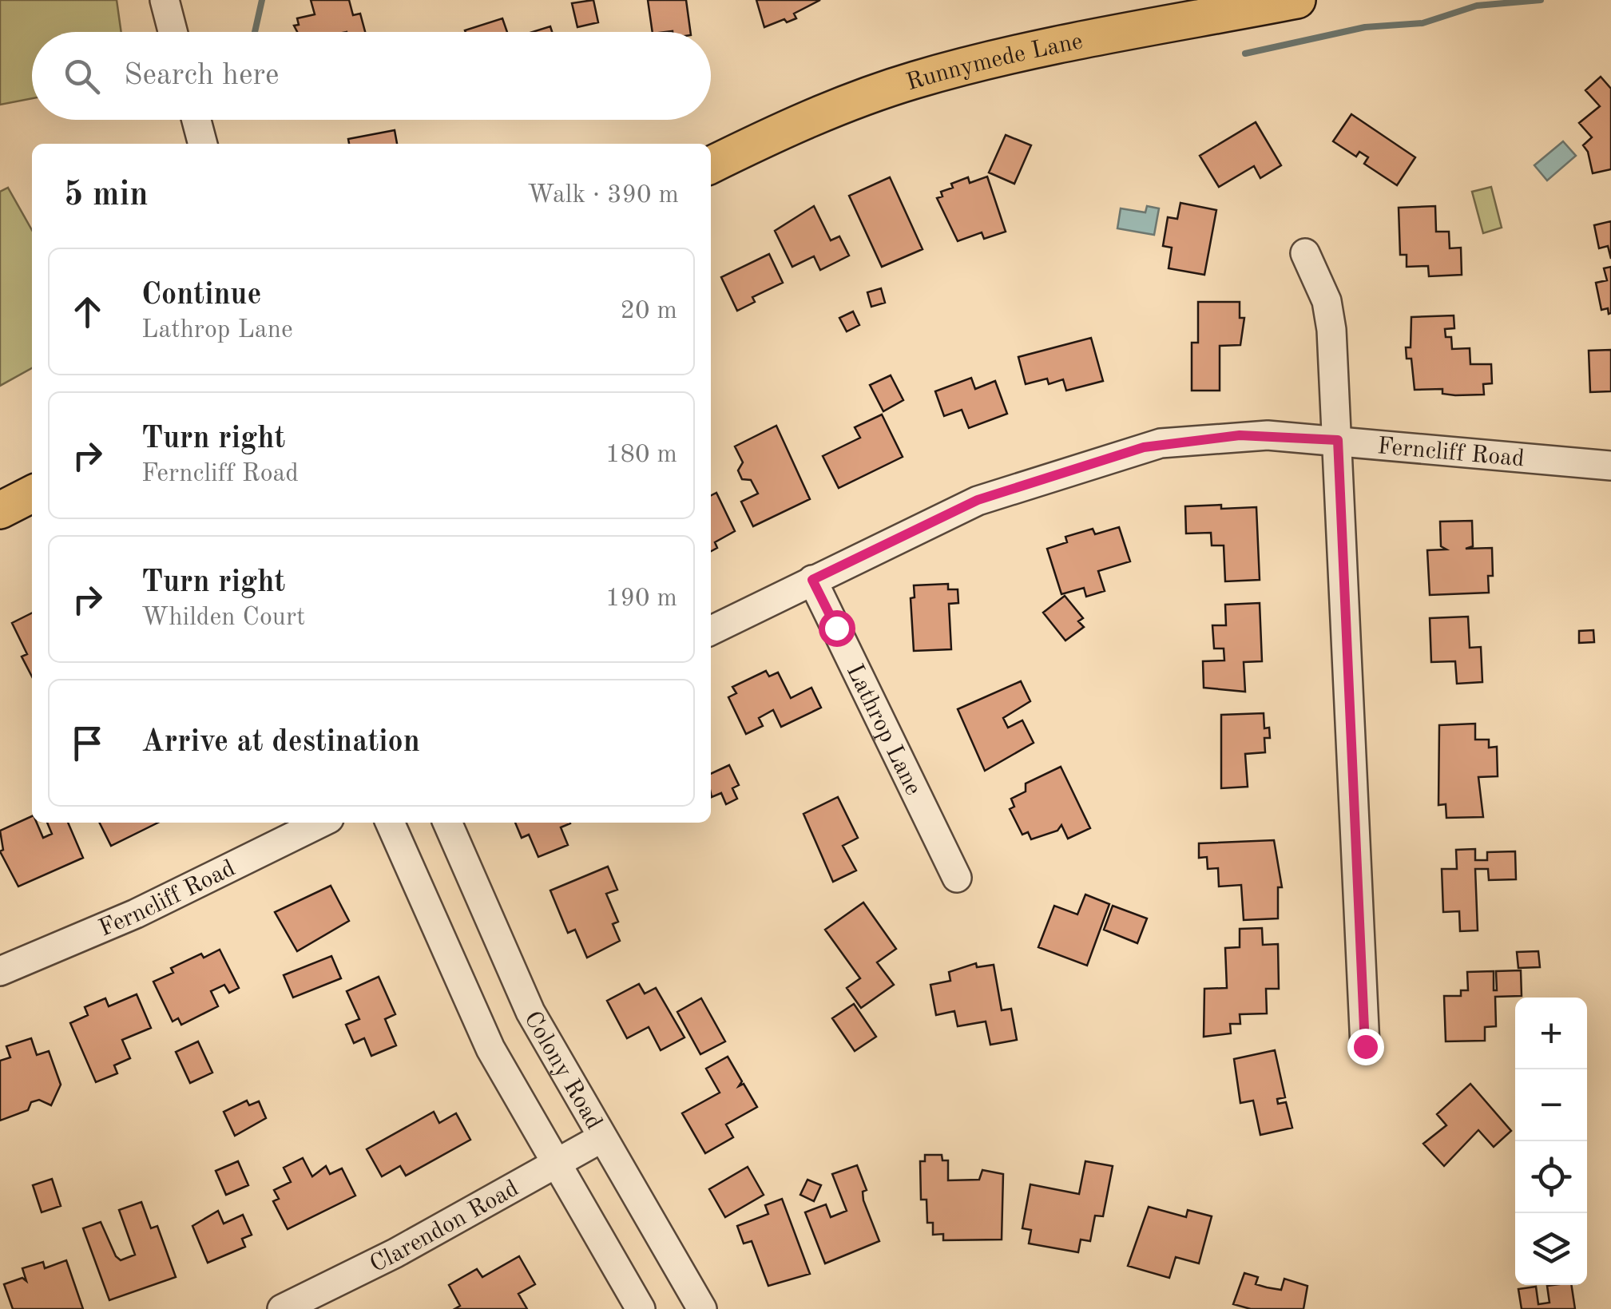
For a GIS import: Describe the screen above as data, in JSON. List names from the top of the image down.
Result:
{
  "streets": {
    "main road": ["Runnymede Lane"],
    "street": [
      "Ferncliff Road",
      "Lathrop Lane",
      "Colony Road",
      "Clarendon Road"
    ]
  },
  "crossings": [
    ["Ferncliff Road", "Lathrop Lane"],
    ["Colony Road", "Clarendon Road"]
  ],
  "page": {
    "search": "Search here",
    "heading": ["5 min", "Walk · 390 m"],
    "list": [
      ["Continue", "Lathrop Lane", "20 m"],
      ["Turn right", "Ferncliff Road", "180 m"],
      ["Turn right", "Whilden Court", "190 m"],
      "Arrive at destination"
    ],
    "map_buttons": ["+", "−"]
  }
}
